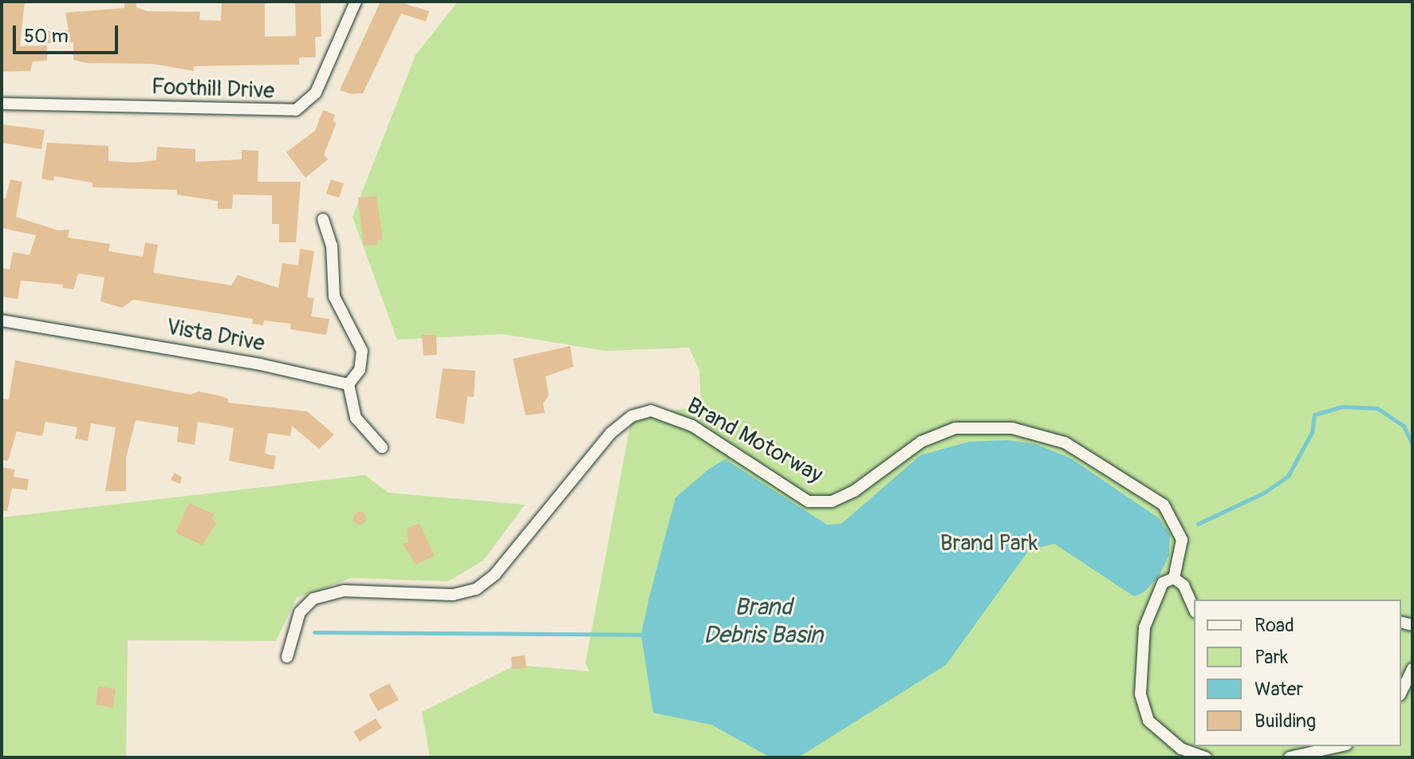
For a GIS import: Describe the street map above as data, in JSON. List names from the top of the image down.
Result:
{
  "streets": {
    "street": ["Foothill Drive", "Vista Drive", "Brand Motorway"]
  },
  "water": ["Brand Debris Basin"],
  "parks": ["Brand Park"],
  "legend": [
    "Road",
    "Park",
    "Water",
    "Building"
  ],
  "scale_bar": "50 m"
}
